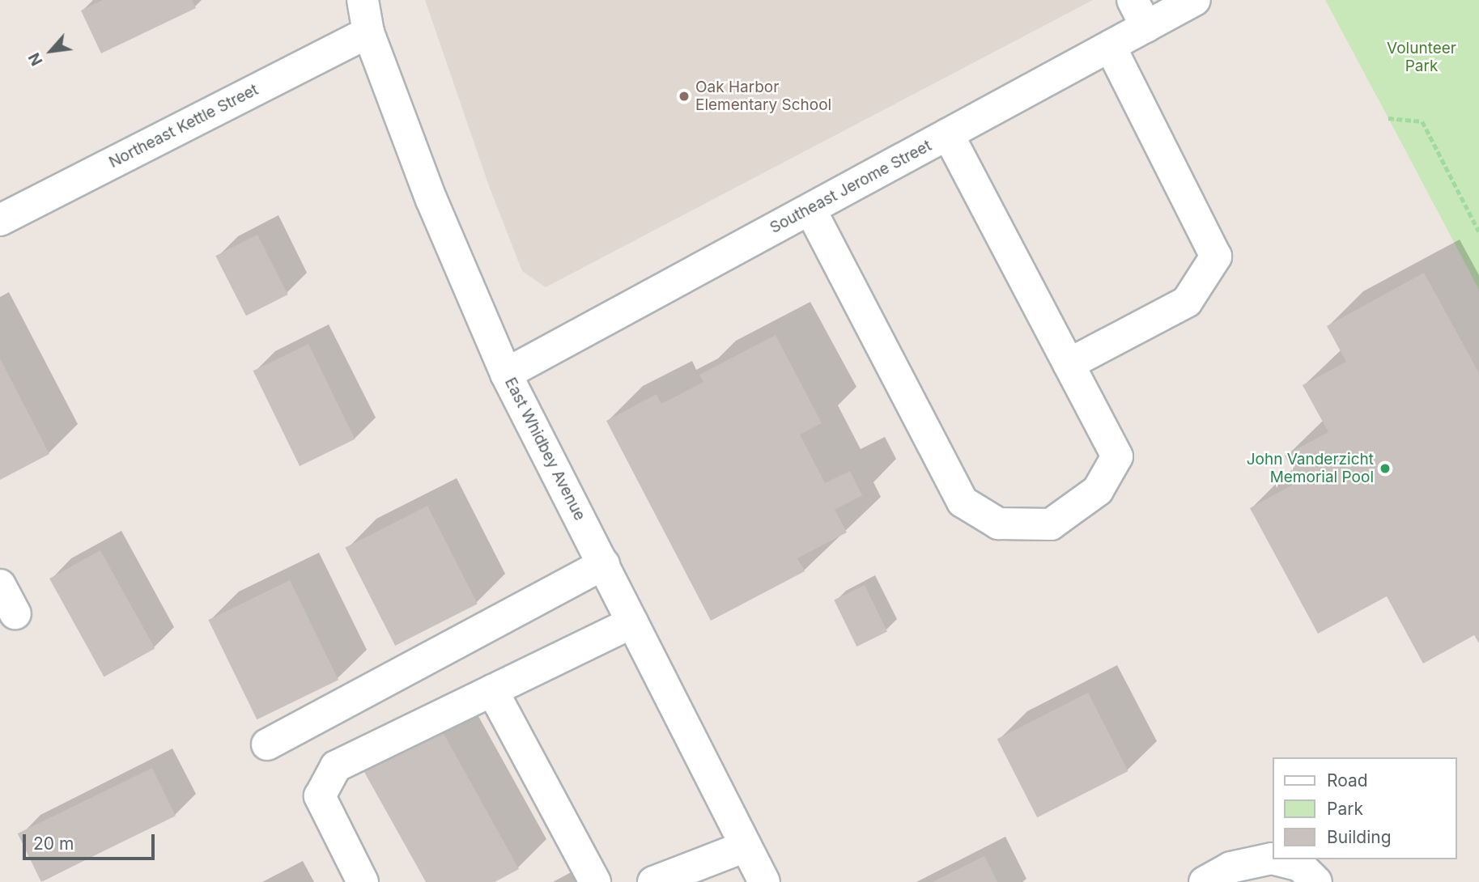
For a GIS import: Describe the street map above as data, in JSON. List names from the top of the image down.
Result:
{
  "streets": {
    "street": ["Northeast Kettle Street", "Southeast Jerome Street", "East Whidbey Avenue"]
  },
  "crossings": [
    ["Northeast Kettle Street", "East Whidbey Avenue"],
    ["Southeast Jerome Street", "East Whidbey Avenue"]
  ],
  "parks": ["Volunteer Park"],
  "places": ["Oak Harbor Elementary School", "John Vanderzicht Memorial Pool"],
  "legend": ["Road", "Park", "Building"],
  "scale_bar": "20 m",
  "north": "bottom left"
}
